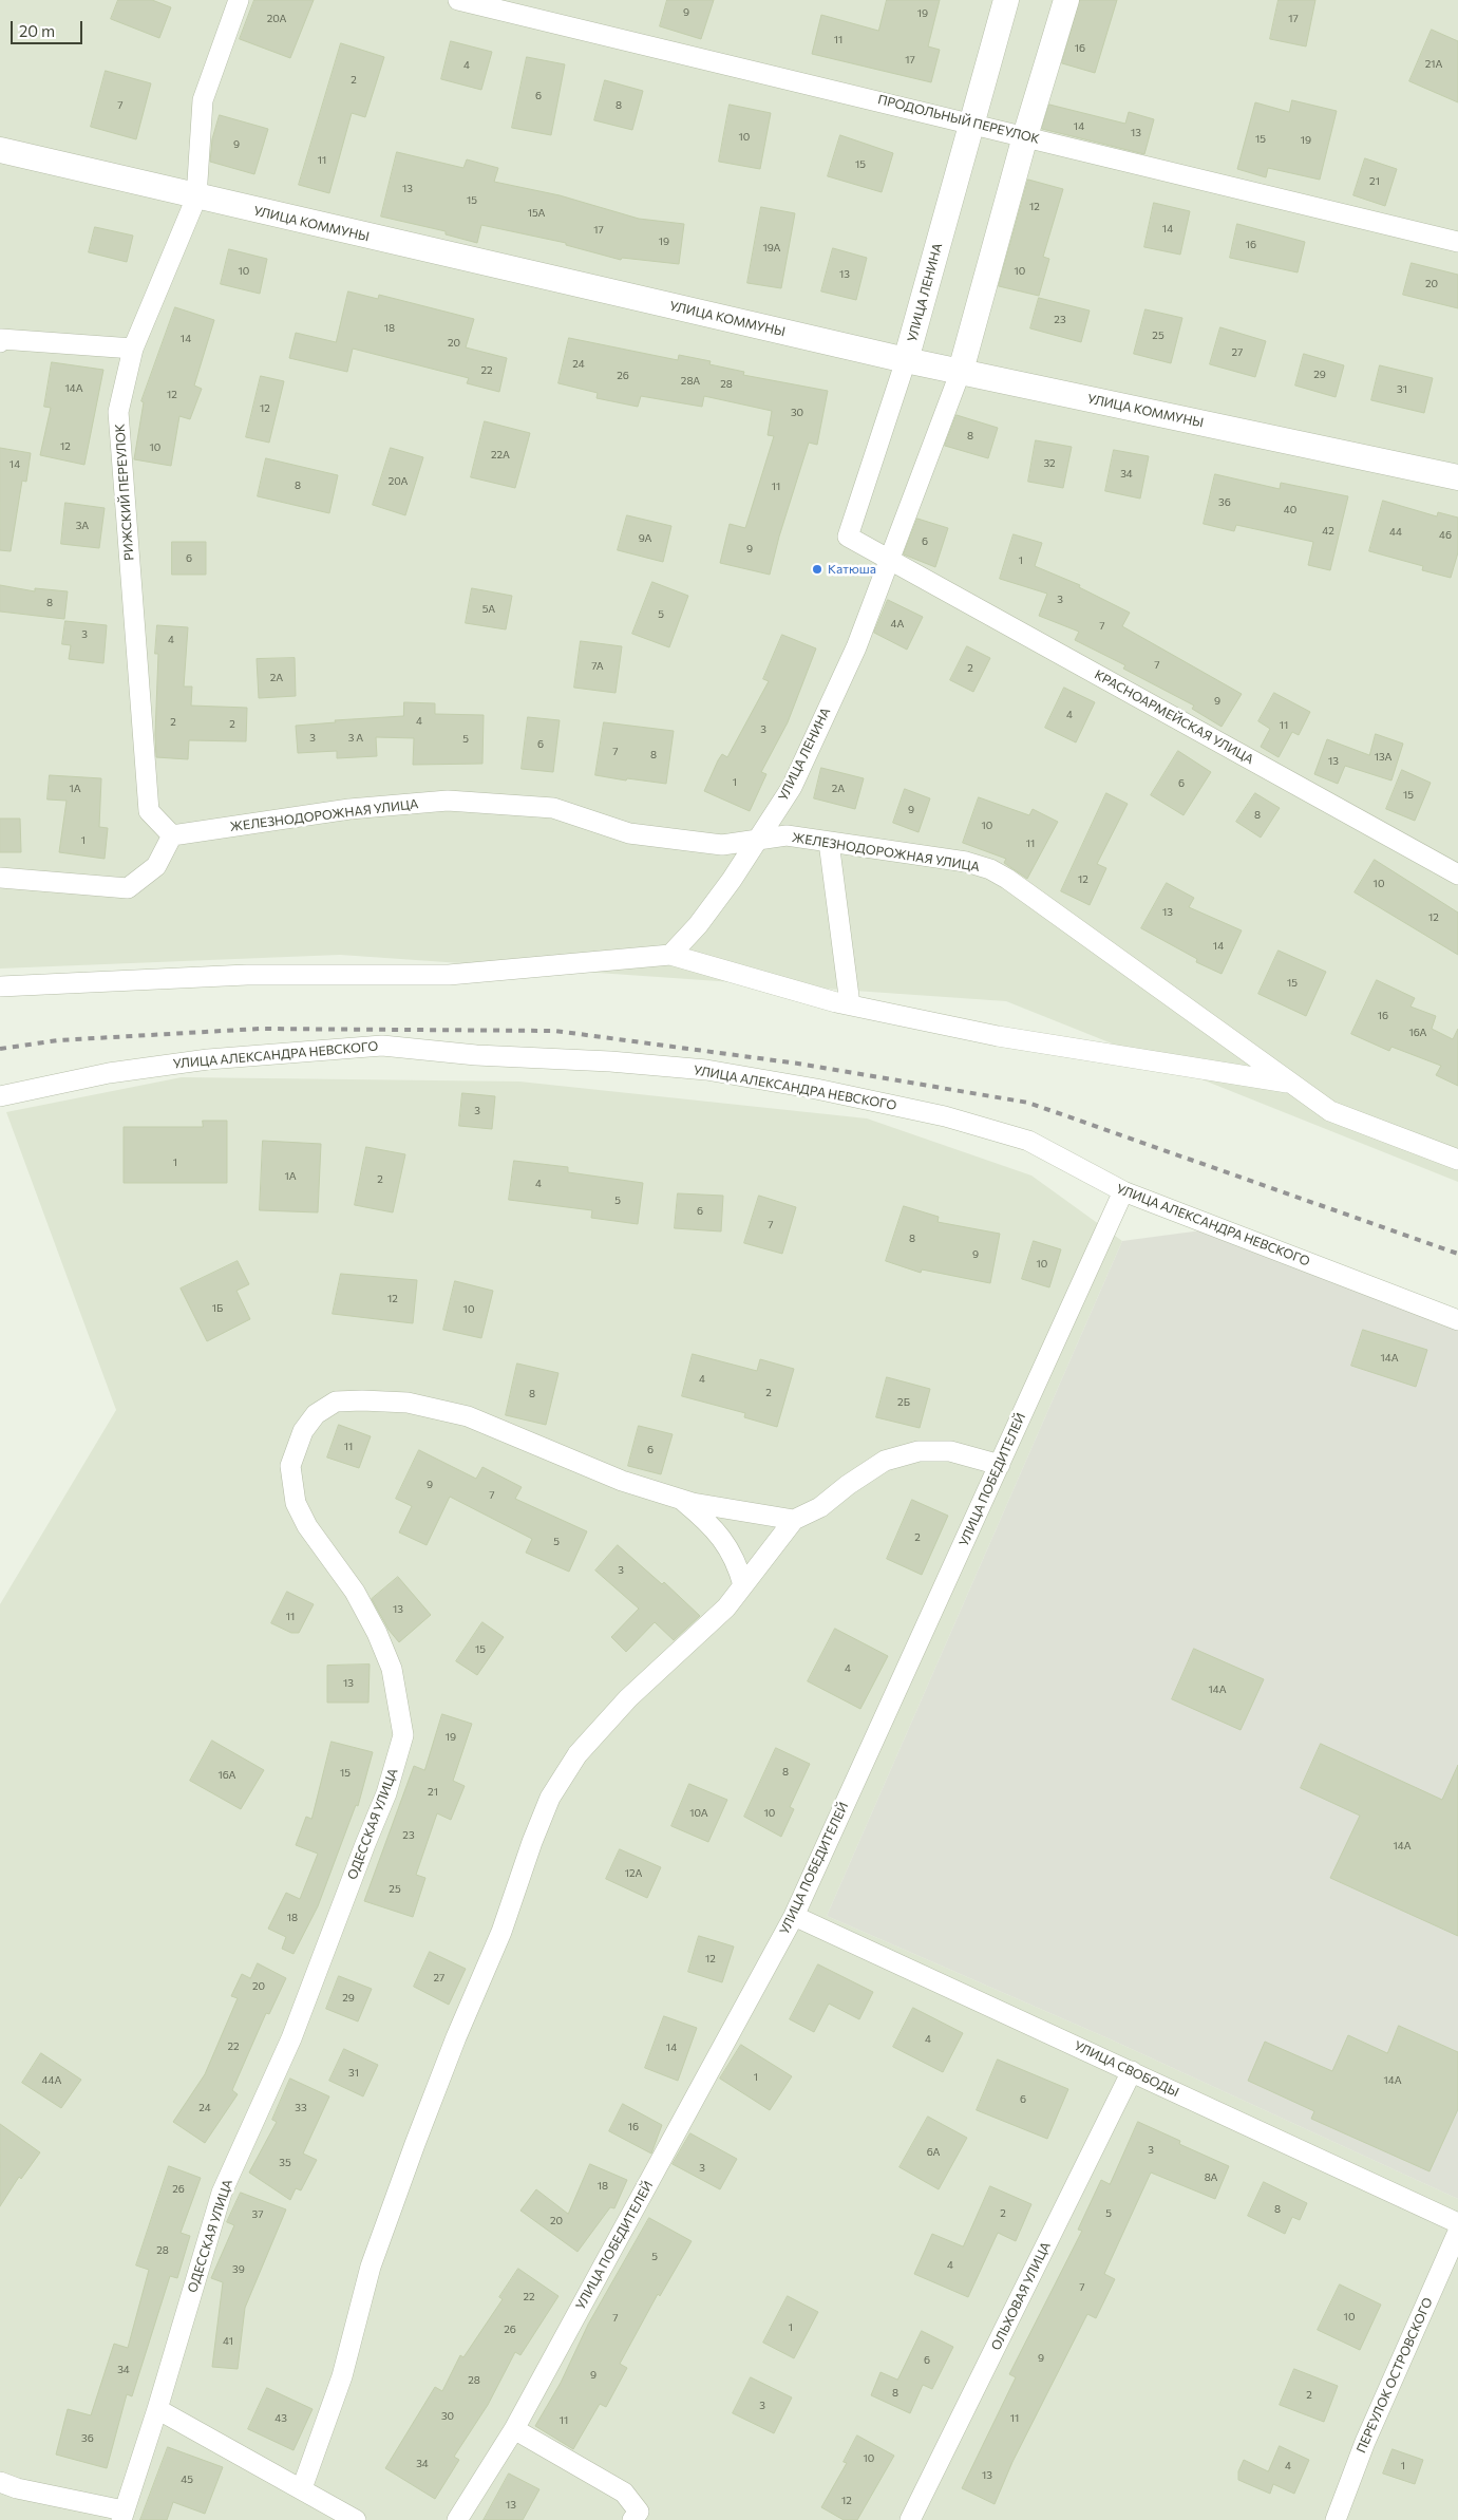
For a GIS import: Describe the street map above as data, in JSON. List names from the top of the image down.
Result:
{
  "streets": {
    "street": [
      "ПРОДОЛЬНЫЙ ПЕРЕУЛОК",
      "УЛИЦА КОММУНЫ",
      "УЛИЦА ЛЕНИНА",
      "РИЖСКИЙ ПЕРЕУЛОК",
      "КРАСНОАРМЕЙСКАЯ УЛИЦА",
      "ЖЕЛЕЗНОДОРОЖНАЯ УЛИЦА",
      "УЛИЦА АЛЕКСАНДРА НЕВСКОГО",
      "УЛИЦА ПОБЕДИТЕЛЕЙ",
      "ОДЕССКАЯ УЛИЦА",
      "УЛИЦА СВОБОДЫ",
      "ОЛЬХОВАЯ УЛИЦА",
      "ПЕРЕУЛОК ОСТРОВСКОГО"
    ]
  },
  "crossings": [
    ["ПРОДОЛЬНЫЙ ПЕРЕУЛОК", "УЛИЦА ЛЕНИНА"],
    ["УЛИЦА КОММУНЫ", "УЛИЦА ЛЕНИНА"],
    ["УЛИЦА КОММУНЫ", "РИЖСКИЙ ПЕРЕУЛОК"],
    ["УЛИЦА ЛЕНИНА", "КРАСНОАРМЕЙСКАЯ УЛИЦА"],
    ["УЛИЦА ЛЕНИНА", "ЖЕЛЕЗНОДОРОЖНАЯ УЛИЦА"],
    ["РИЖСКИЙ ПЕРЕУЛОК", "ЖЕЛЕЗНОДОРОЖНАЯ УЛИЦА"],
    ["УЛИЦА АЛЕКСАНДРА НЕВСКОГО", "УЛИЦА ПОБЕДИТЕЛЕЙ"],
    ["УЛИЦА ПОБЕДИТЕЛЕЙ", "УЛИЦА СВОБОДЫ"],
    ["УЛИЦА СВОБОДЫ", "ОЛЬХОВАЯ УЛИЦА"]
  ],
  "places": ["Катюша"],
  "house_numbers": [
    "9",
    "19",
    "20А",
    "17",
    "11",
    "16",
    "17",
    "21А",
    "4",
    "2",
    "6",
    "7",
    "8",
    "14",
    "13",
    "10",
    "15",
    "19",
    "9",
    "11",
    "15",
    "21",
    "13",
    "15",
    "12",
    "15А",
    "14",
    "17",
    "19",
    "16",
    "19А",
    "10",
    "10",
    "13",
    "20",
    "23",
    "18",
    "25",
    "14",
    "20",
    "27",
    "24",
    "22",
    "29",
    "26",
    "28А",
    "28",
    "14А",
    "31",
    "12",
    "12",
    "30",
    "8",
    "12",
    "10",
    "22А",
    "32",
    "14",
    "34",
    "20А",
    "8",
    "11",
    "36",
    "40",
    "3А",
    "42",
    "44",
    "46",
    "9А",
    "6",
    "9",
    "6",
    "1",
    "3",
    "8",
    "5А",
    "5",
    "4А",
    "7",
    "3",
    "4",
    "7",
    "7А",
    "2",
    "2А",
    "9",
    "4",
    "4",
    "2",
    "2",
    "11",
    "3",
    "3",
    "3 А",
    "5",
    "6",
    "7",
    "8",
    "13А",
    "13",
    "1",
    "6",
    "1А",
    "2А",
    "15",
    "9",
    "8",
    "10",
    "1",
    "11",
    "12",
    "10",
    "13",
    "12",
    "14",
    "15",
    "16",
    "16А",
    "3",
    "1",
    "1А",
    "2",
    "4",
    "5",
    "6",
    "7",
    "8",
    "9",
    "10",
    "12",
    "1Б",
    "10",
    "14А",
    "4",
    "2",
    "8",
    "2Б",
    "11",
    "6",
    "9",
    "7",
    "2",
    "5",
    "3",
    "13",
    "11",
    "15",
    "4",
    "13",
    "14А",
    "19",
    "8",
    "15",
    "16А",
    "21",
    "10А",
    "10",
    "23",
    "14А",
    "12А",
    "25",
    "18",
    "12",
    "27",
    "20",
    "29",
    "4",
    "22",
    "14",
    "31",
    "1",
    "44А",
    "14А",
    "6",
    "24",
    "33",
    "16",
    "3",
    "6А",
    "35",
    "3",
    "8А",
    "18",
    "26",
    "8",
    "2",
    "5",
    "37",
    "20",
    "28",
    "5",
    "4",
    "39",
    "7",
    "22",
    "10",
    "7",
    "1",
    "26",
    "41",
    "9",
    "6",
    "34",
    "9",
    "28",
    "8",
    "2",
    "3",
    "30",
    "43",
    "11",
    "11",
    "36",
    "10",
    "34",
    "4",
    "1",
    "13",
    "45",
    "12",
    "13"
  ],
  "scale_bar": "20 m"
}
